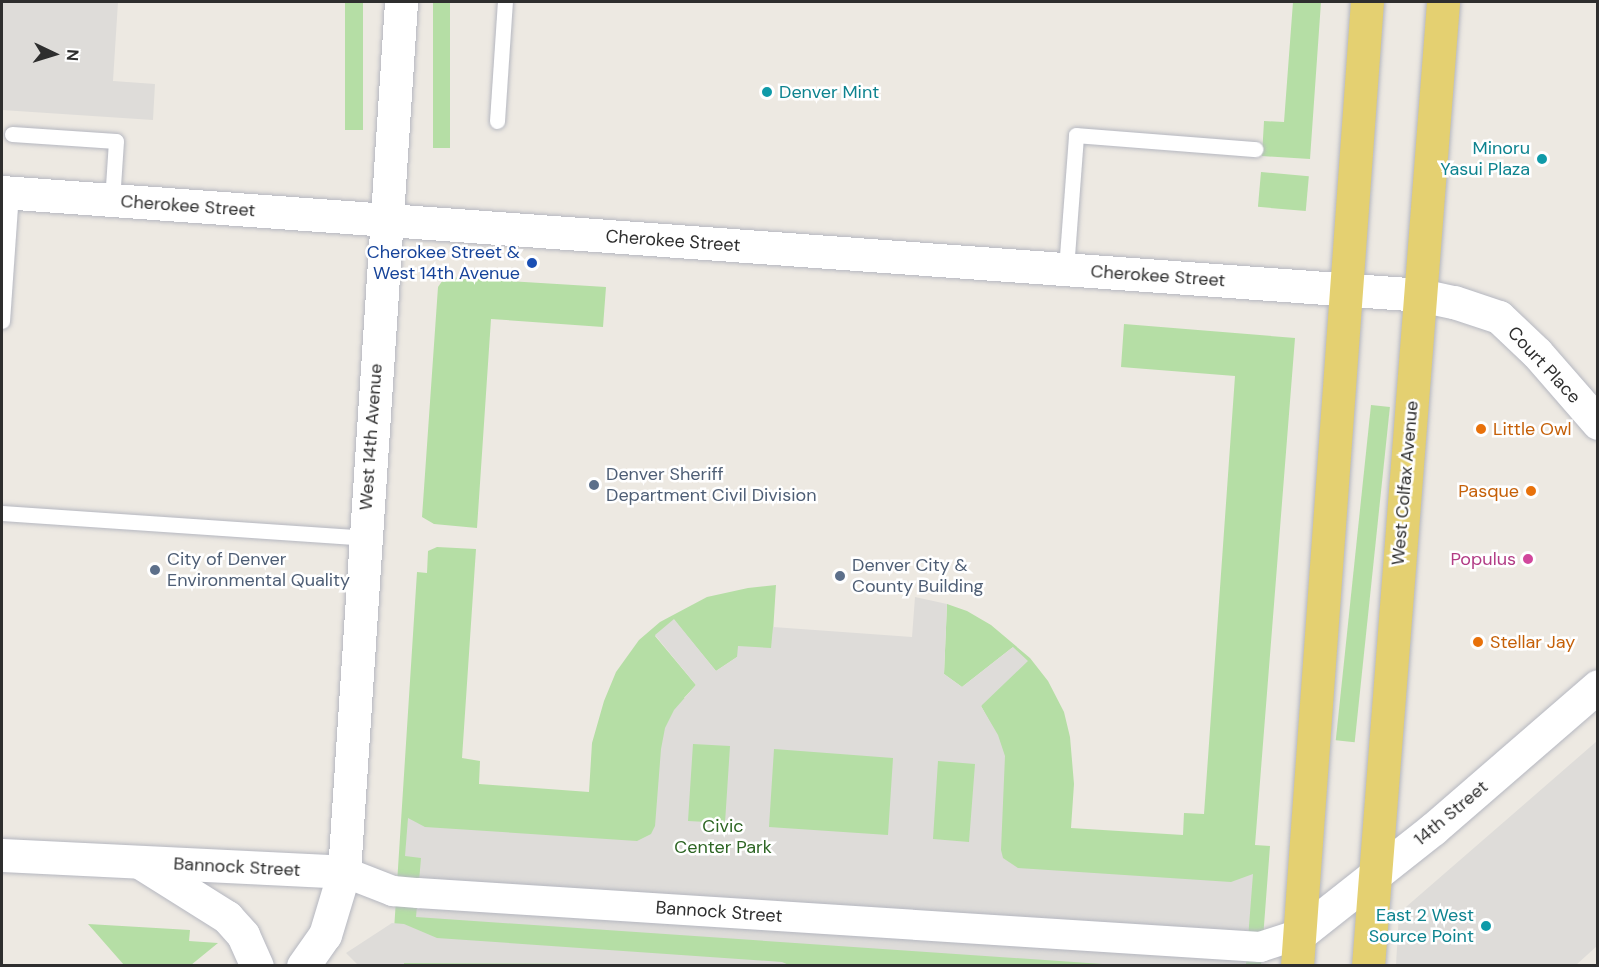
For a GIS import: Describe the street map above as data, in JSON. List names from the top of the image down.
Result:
{
  "streets": {
    "main road": ["West Colfax Avenue"],
    "street": [
      "Cherokee Street",
      "Court Place",
      "West 14th Avenue",
      "14th Street",
      "Bannock Street"
    ]
  },
  "crossings": [
    ["Cherokee Street", "Court Place"],
    ["Cherokee Street", "West 14th Avenue"],
    ["Court Place", "West Colfax Avenue"],
    ["West 14th Avenue", "Bannock Street"],
    ["West Colfax Avenue", "14th Street"],
    ["14th Street", "Bannock Street"]
  ],
  "parks": ["Civic Center Park"],
  "places": [
    "Denver Mint",
    "Minoru Yasui Plaza",
    "Cherokee Street & West 14th Avenue",
    "Little Owl",
    "Denver Sheriff Department Civil Division",
    "Pasque",
    "Populus",
    "City of Denver Environmental Quality",
    "Denver City & County Building",
    "Stellar Jay",
    "East 2 West Source Point"
  ],
  "north": "right"
}
